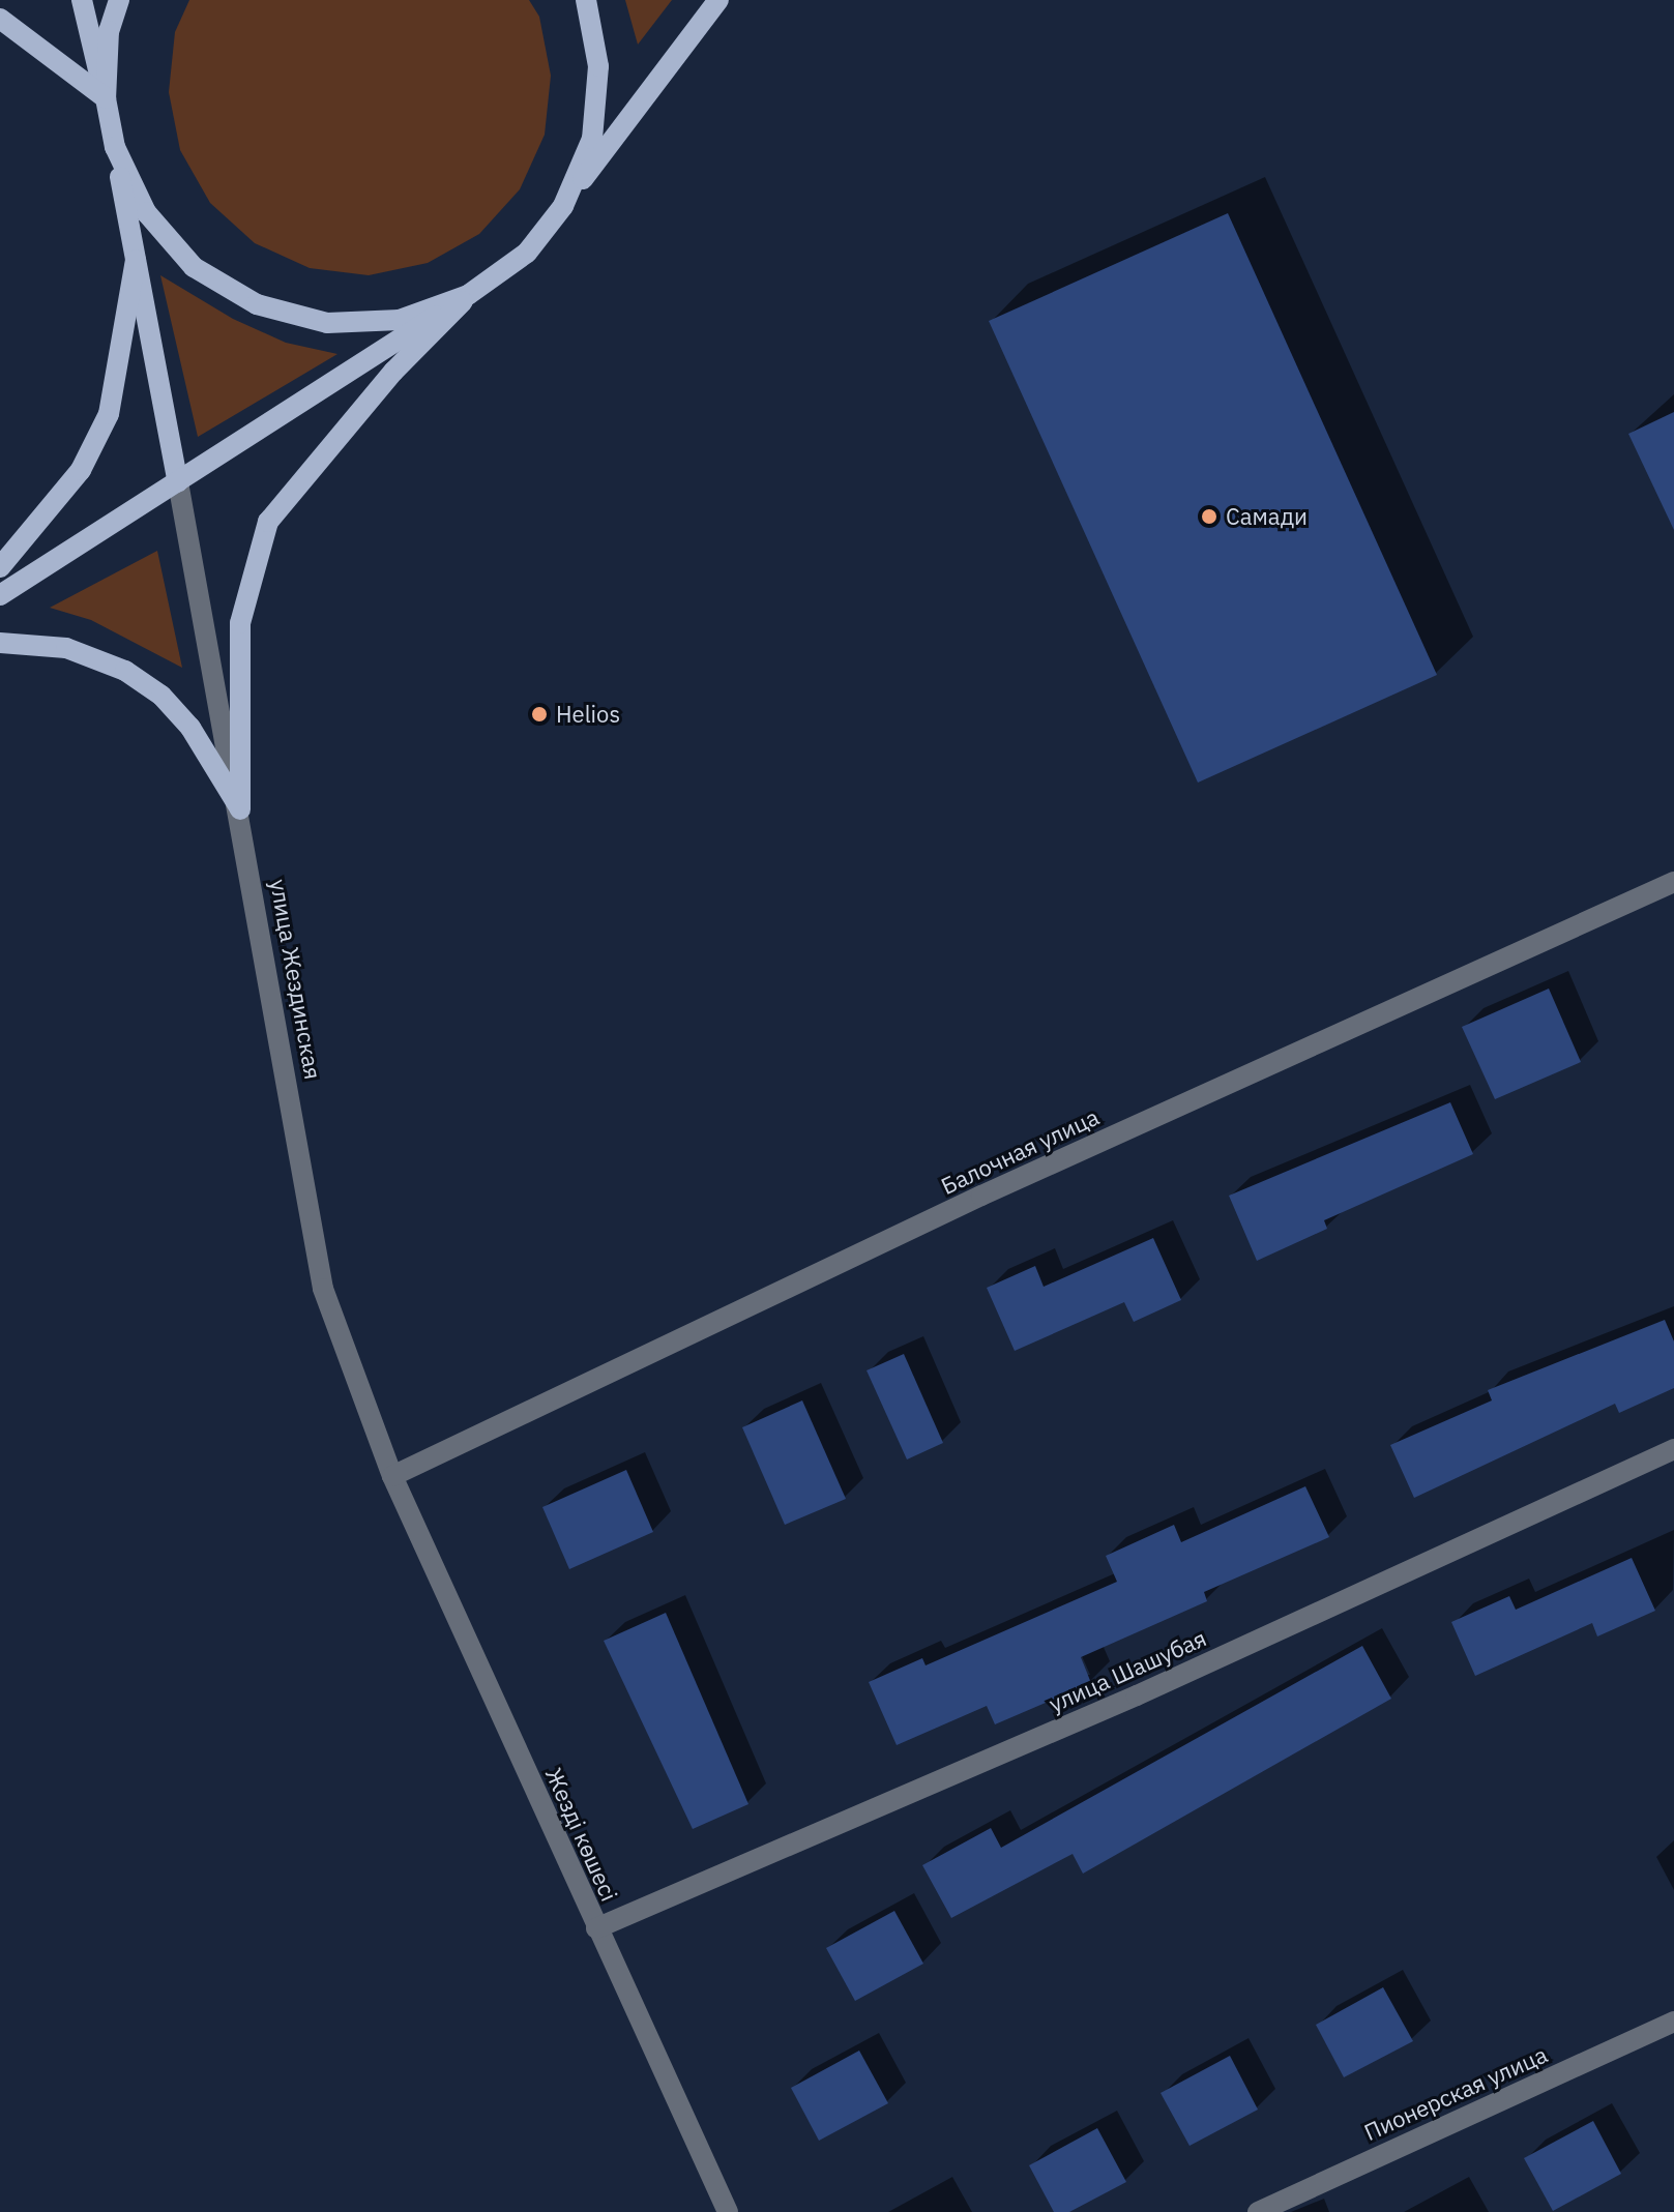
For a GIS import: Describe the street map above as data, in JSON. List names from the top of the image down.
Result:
{
  "streets": {
    "street": [
      "улица Жездинская",
      "Балочная улица",
      "улица Шашубая",
      "Жезді көшесі",
      "Пионерская улица"
    ]
  },
  "crossings": [
    ["улица Жездинская", "Балочная улица"],
    ["улица Жездинская", "Жезді көшесі"],
    ["Балочная улица", "Жезді көшесі"],
    ["улица Шашубая", "Жезді көшесі"]
  ],
  "places": ["Самади", "Helios"]
}
